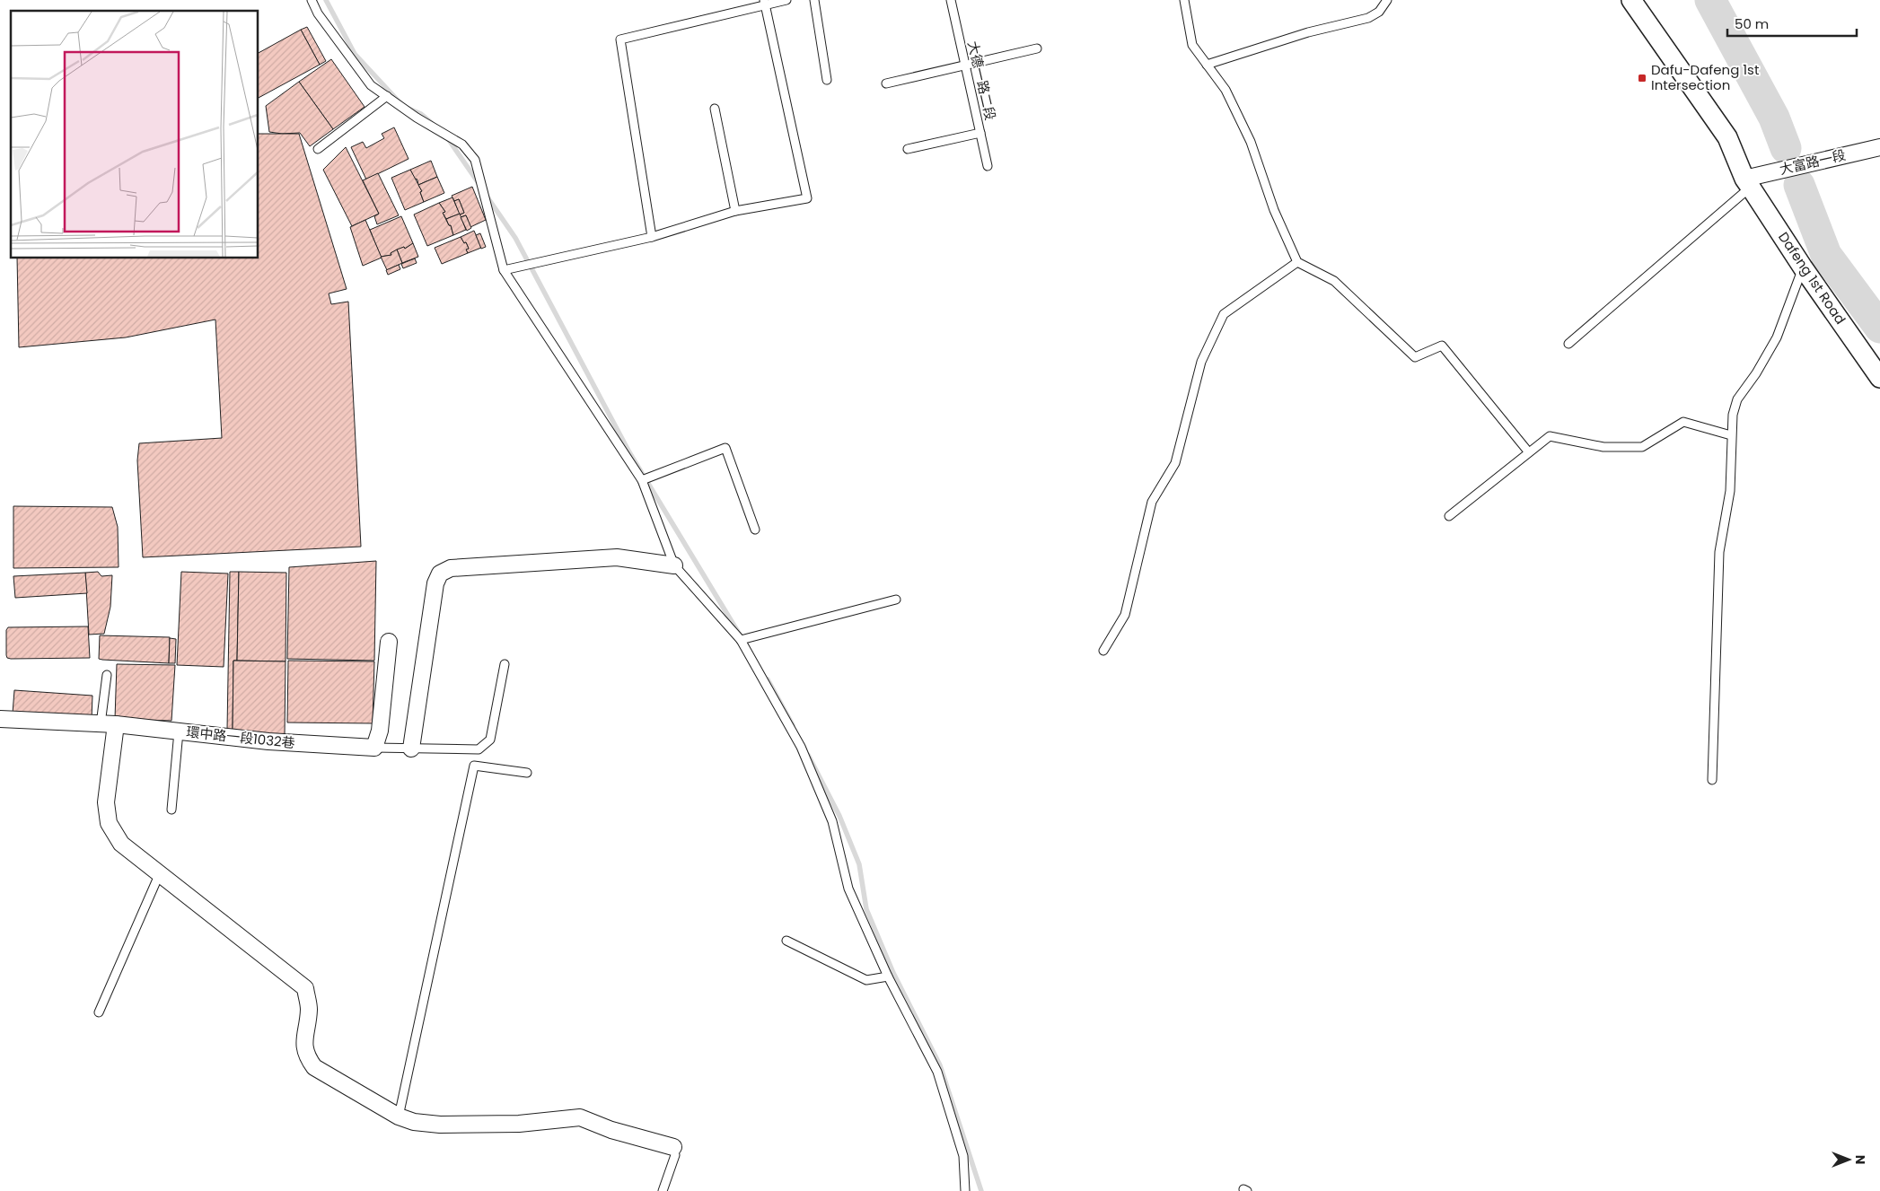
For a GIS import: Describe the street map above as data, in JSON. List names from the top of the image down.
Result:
{
  "streets": {
    "street": ["大富路一段", "Dafeng 1st Road", "環中路一段1032巷"],
    "lane": ["大德一路二段"]
  },
  "crossings": [
    ["大富路一段", "Dafeng 1st Road"]
  ],
  "places": {
    "transit": ["Dafu-Dafeng 1st Intersection"]
  },
  "scale_bar": "50 m",
  "north": "right"
}
